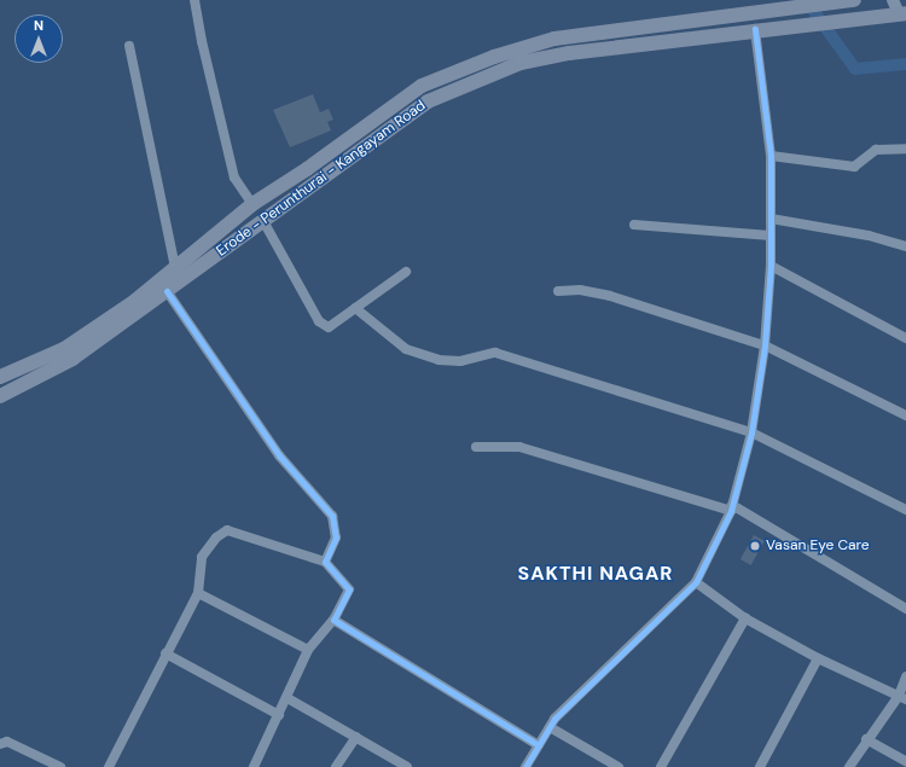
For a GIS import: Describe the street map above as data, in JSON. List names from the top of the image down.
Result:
{
  "streets": {
    "main road": ["Erode - Perunthurai - Kangayam Road"]
  },
  "districts": ["SAKTHI NAGAR"],
  "places": ["Vasan Eye Care"],
  "north": "top"
}
